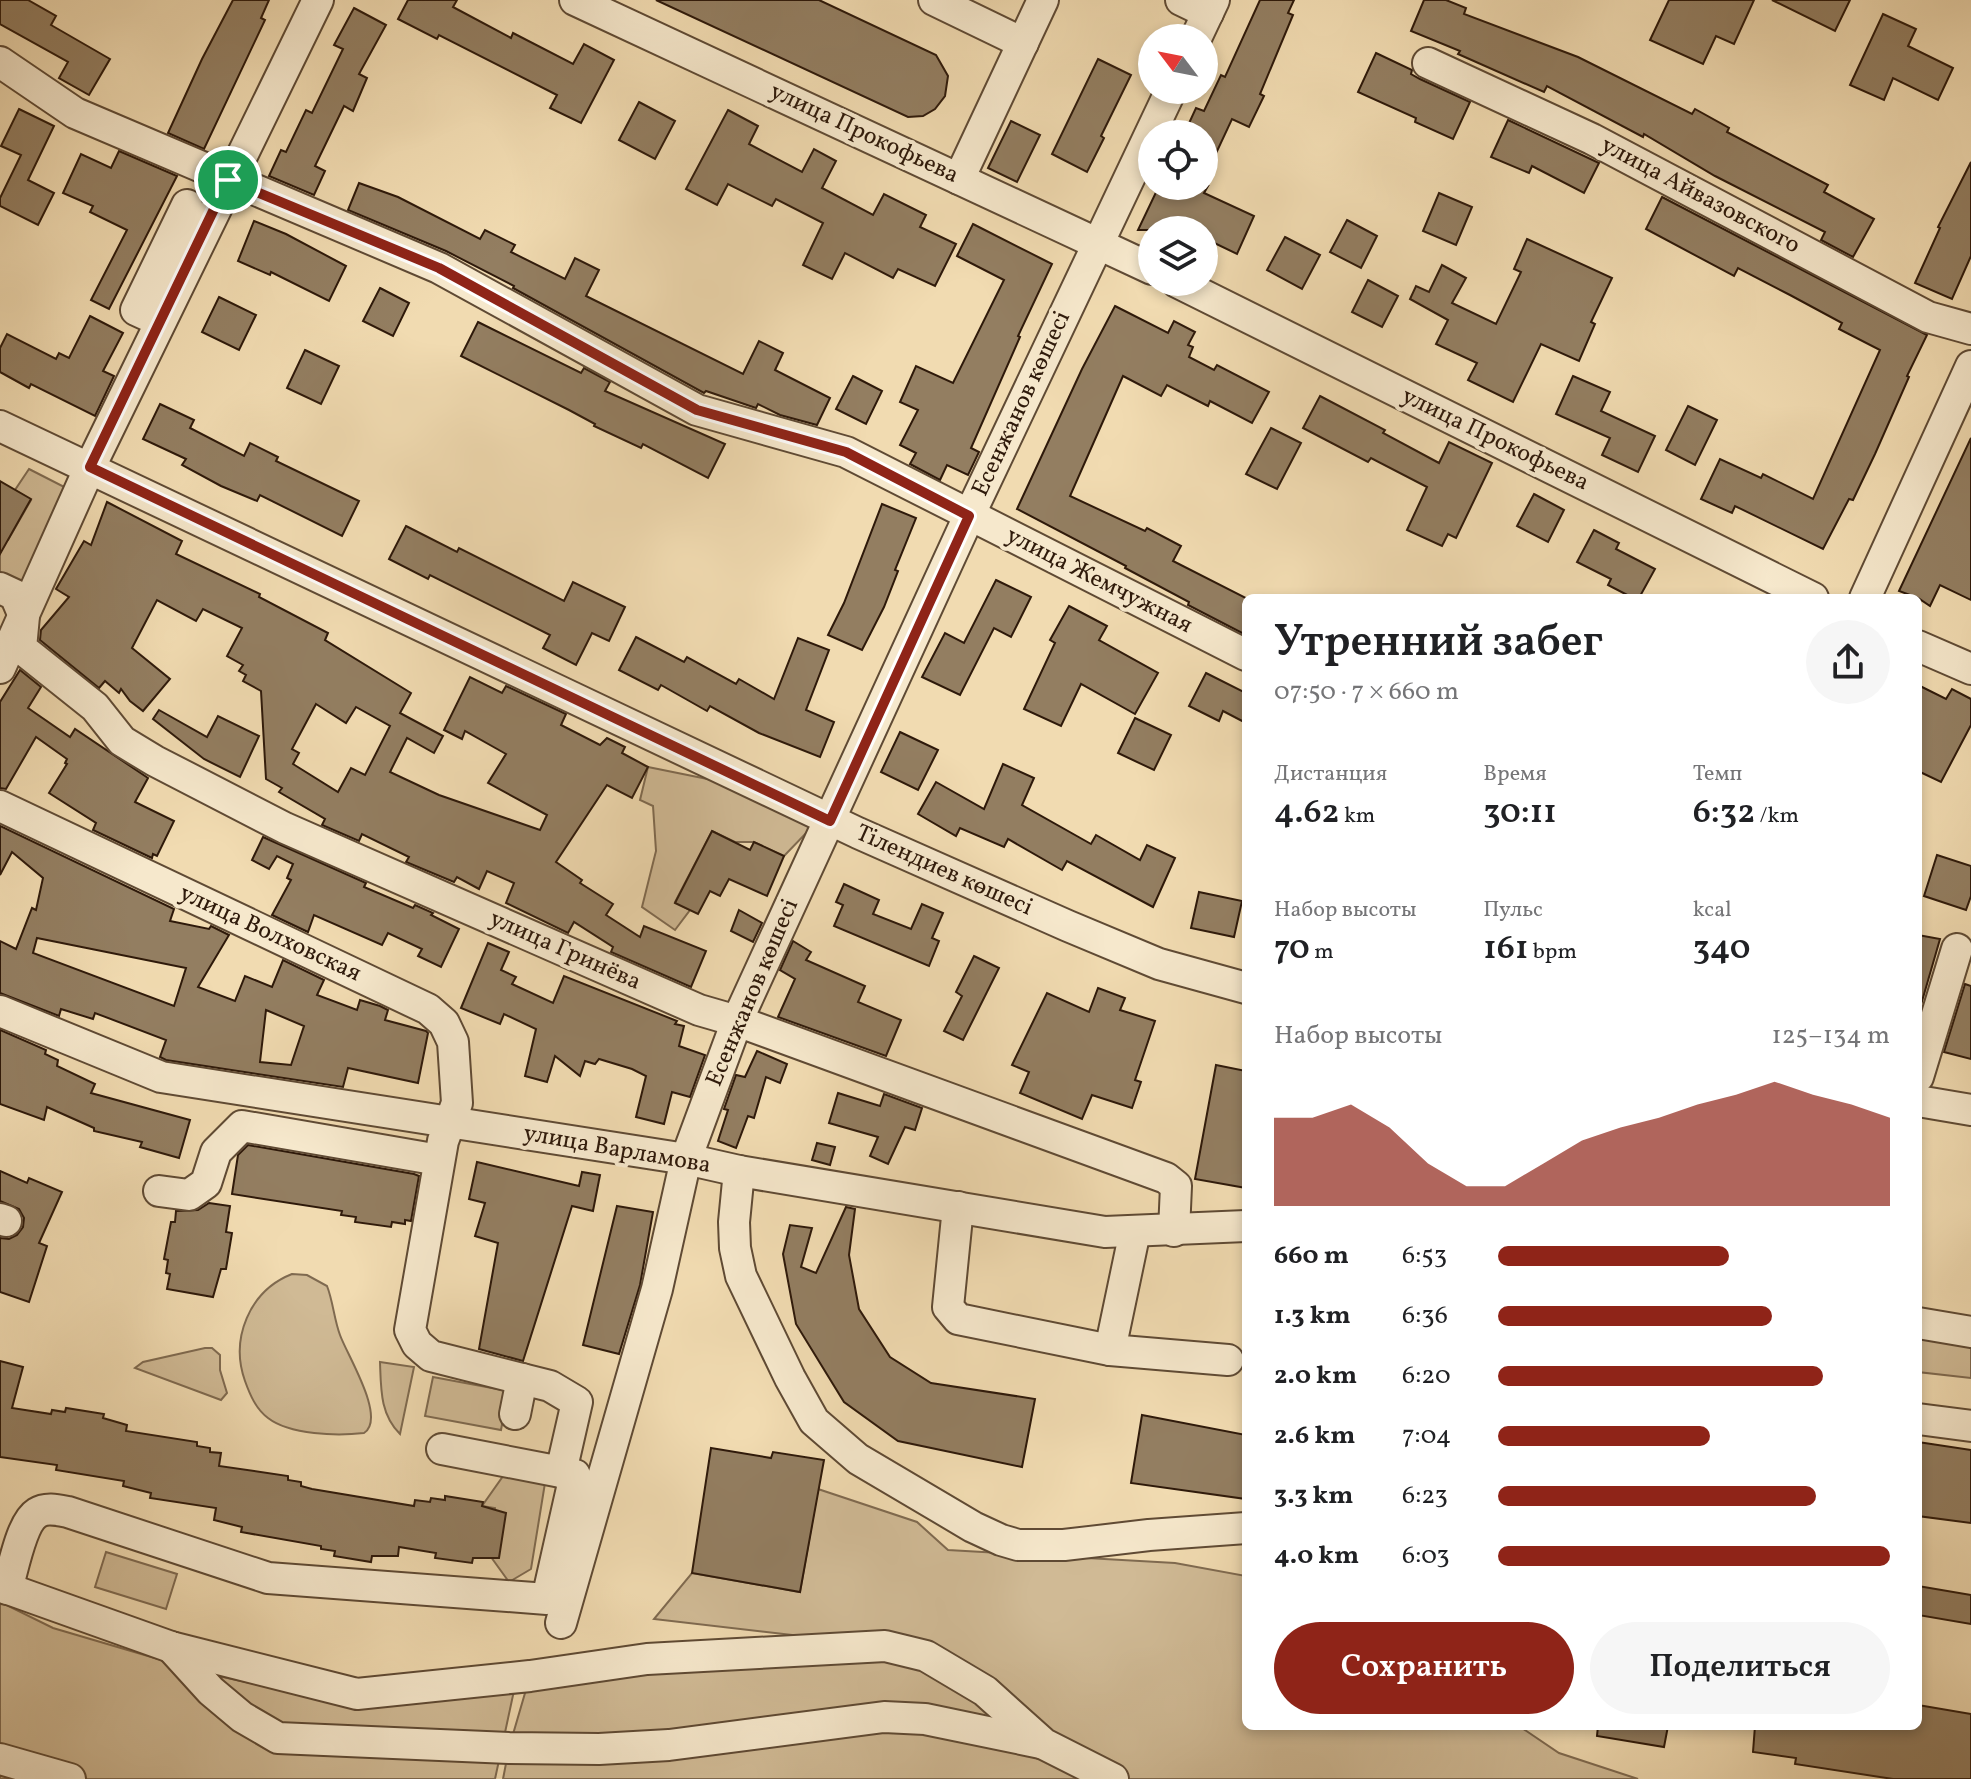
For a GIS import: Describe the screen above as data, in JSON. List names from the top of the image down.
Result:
{
  "streets": {
    "street": [
      "улица Прокофьева",
      "улица Айвазовского",
      "Есенжанов көшесі",
      "улица Жемчужная",
      "Тілендиев көшесі",
      "улица Волховская",
      "улица Гринёва",
      "улица Варламова"
    ]
  },
  "crossings": [
    ["улица Прокофьева", "Есенжанов көшесі"],
    ["Есенжанов көшесі", "улица Жемчужная"],
    ["Есенжанов көшесі", "Тілендиев көшесі"],
    ["Есенжанов көшесі", "улица Гринёва"],
    ["Есенжанов көшесі", "улица Варламова"],
    ["улица Волховская", "улица Варламова"],
    ["улица Гринёва", "улица Варламова"]
  ],
  "north": "top left",
  "page": {
    "heading": ["Утренний забег", "07:50 · 7 × 660 m"],
    "stats": [
      ["Дистанция", "4.62 km"],
      ["Время", "30:11"],
      ["Темп", "6:32 /km"],
      ["Набор высоты", "70 m"],
      ["Пульс", "161 bpm"],
      ["kcal", "340"]
    ],
    "chart": ["Набор высоты", "125–134 m"],
    "list": [
      {
        "name": "660 m",
        "note": "6:53"
      },
      {
        "name": "1.3 km",
        "note": "6:36"
      },
      {
        "name": "2.0 km",
        "note": "6:20"
      },
      {
        "name": "2.6 km",
        "note": "7:04"
      },
      {
        "name": "3.3 km",
        "note": "6:23"
      },
      {
        "name": "4.0 km",
        "note": "6:03"
      }
    ],
    "buttons": ["Сохранить", "Поделиться"]
  }
}
